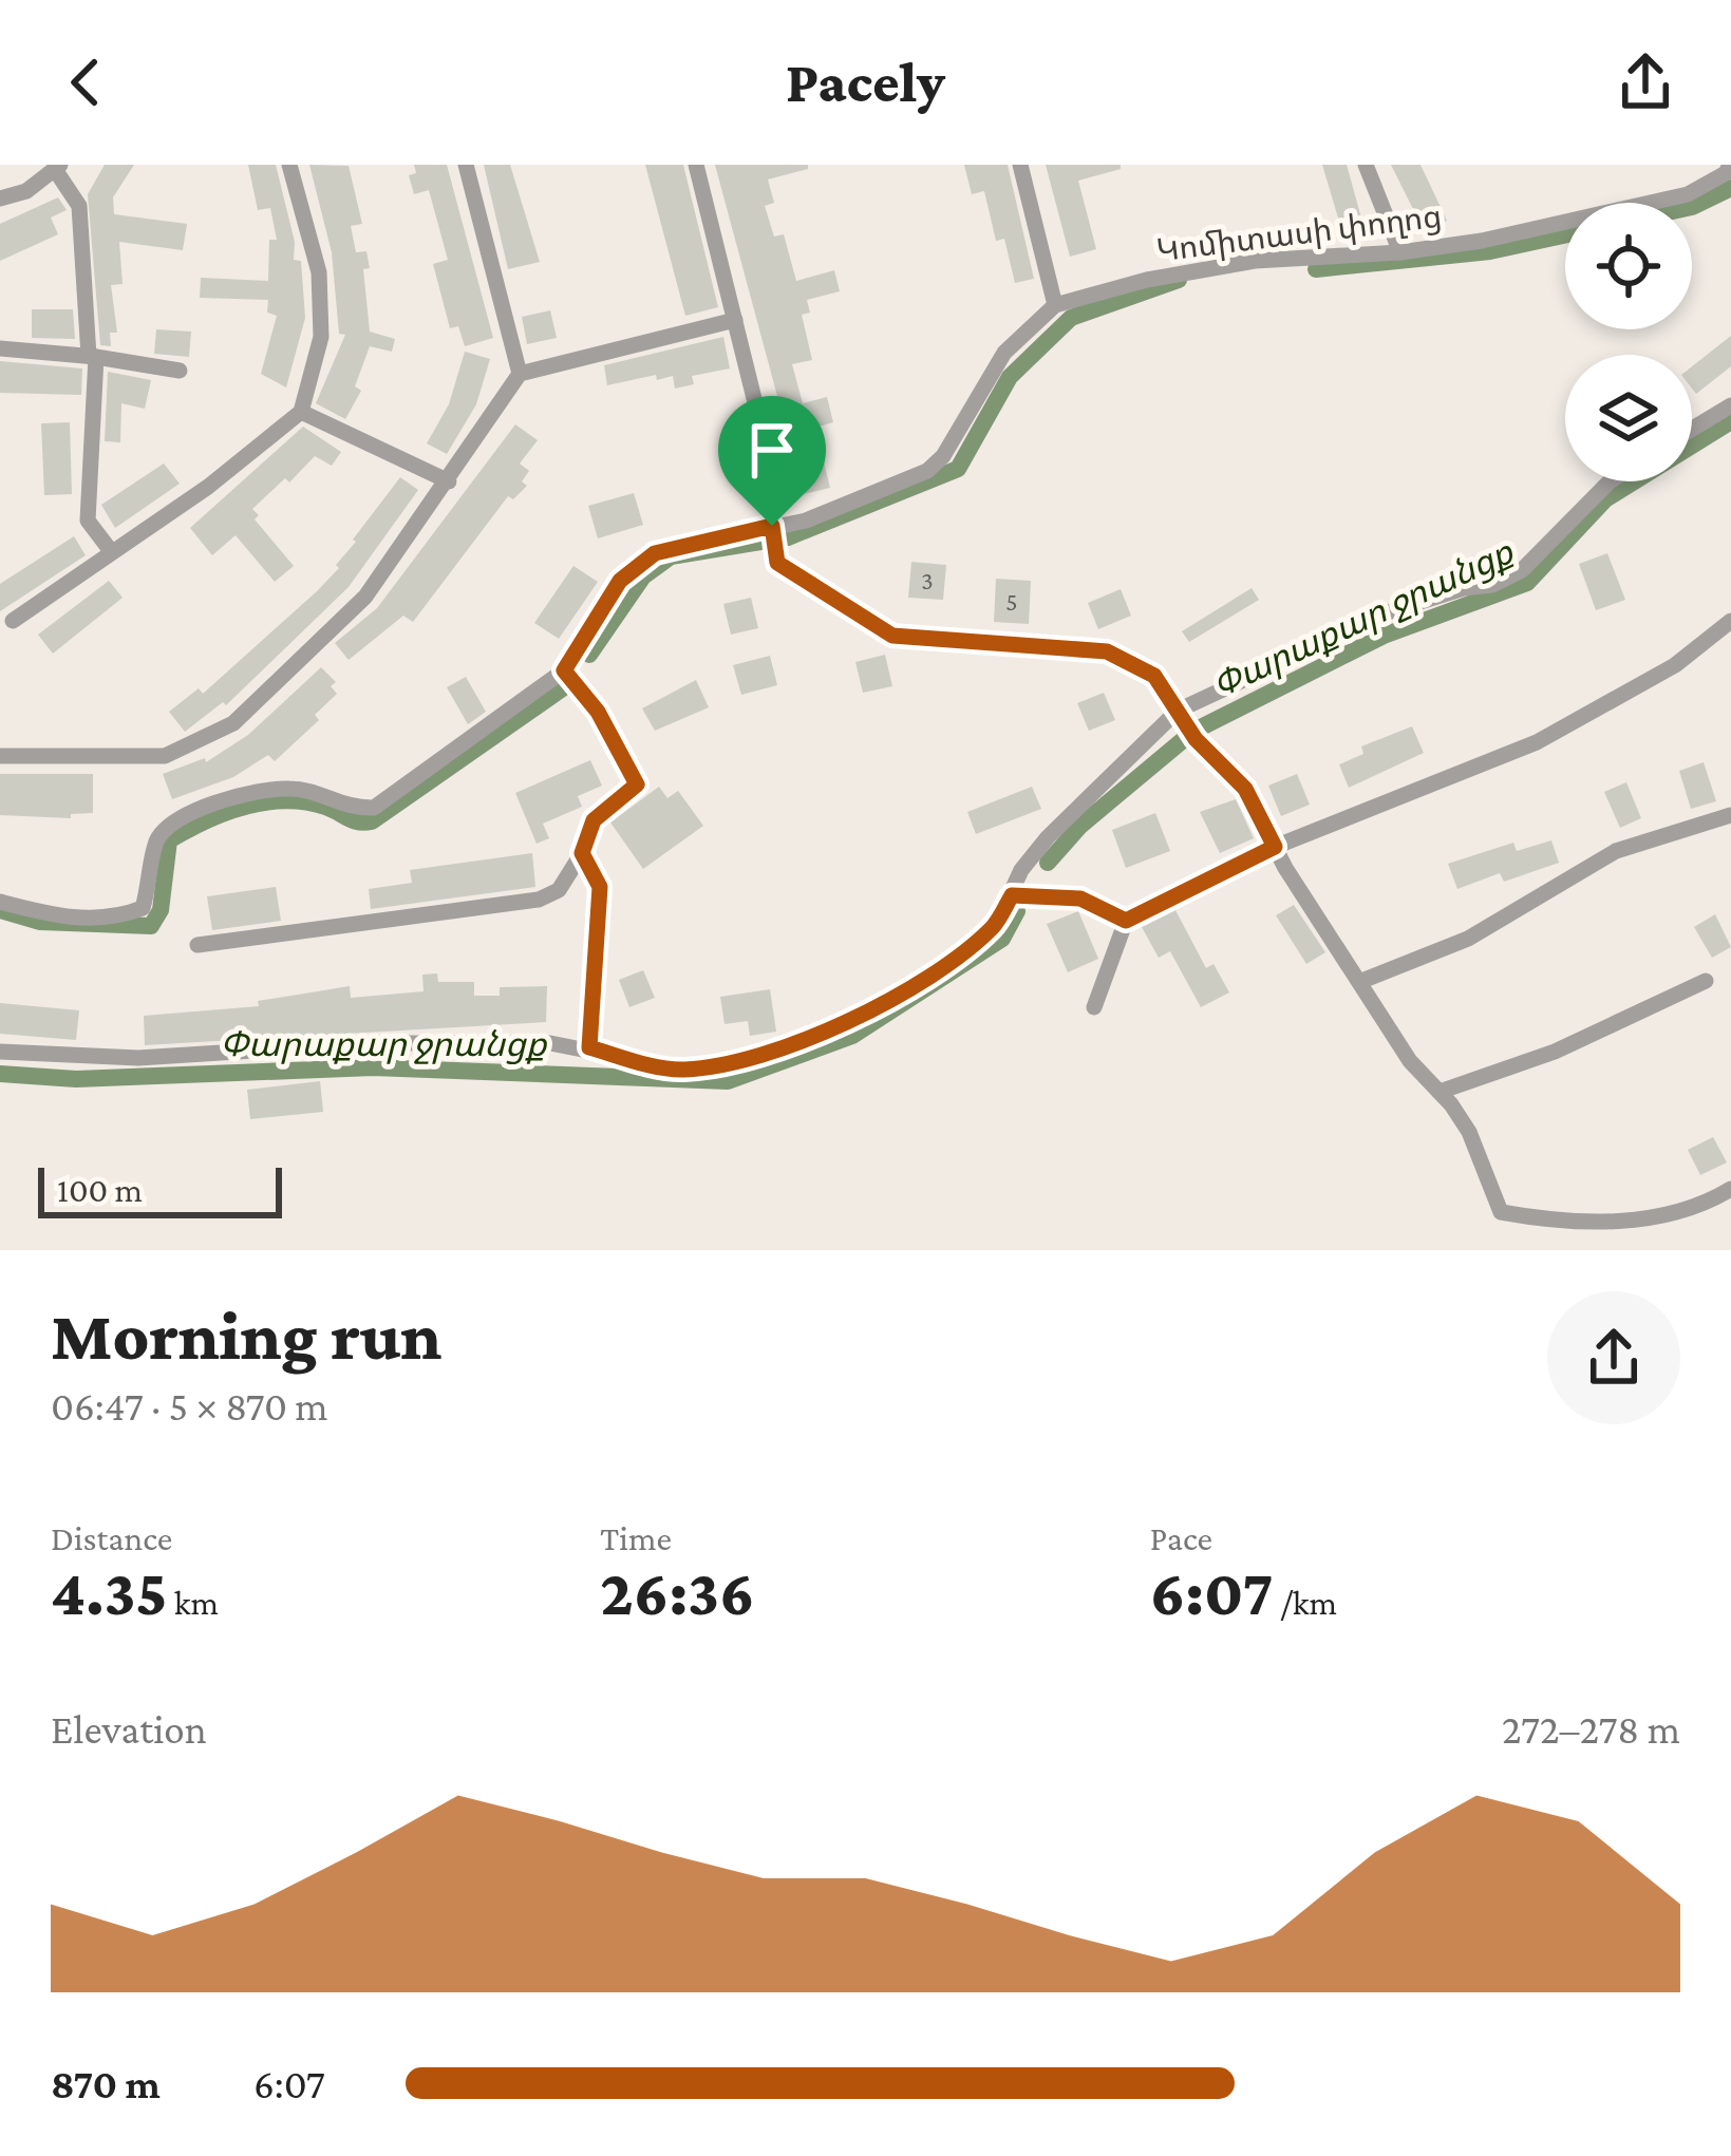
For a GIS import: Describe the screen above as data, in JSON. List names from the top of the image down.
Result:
{
  "streets": {
    "street": ["Կոմիտասի փողոց"]
  },
  "water": ["Փարաքար ջրանցք"],
  "house_numbers": ["3", "5"],
  "scale_bar": "100 m",
  "page": {
    "header": "Pacely",
    "scale": "100 m",
    "heading": ["Morning run", "06:47 · 5 × 870 m"],
    "stats": [
      ["Distance", "4.35 km"],
      ["Time", "26:36"],
      ["Pace", "6:07 /km"]
    ],
    "chart": ["Elevation", "272–278 m"],
    "list": [
      {
        "name": "870 m",
        "note": "6:07"
      }
    ]
  }
}
